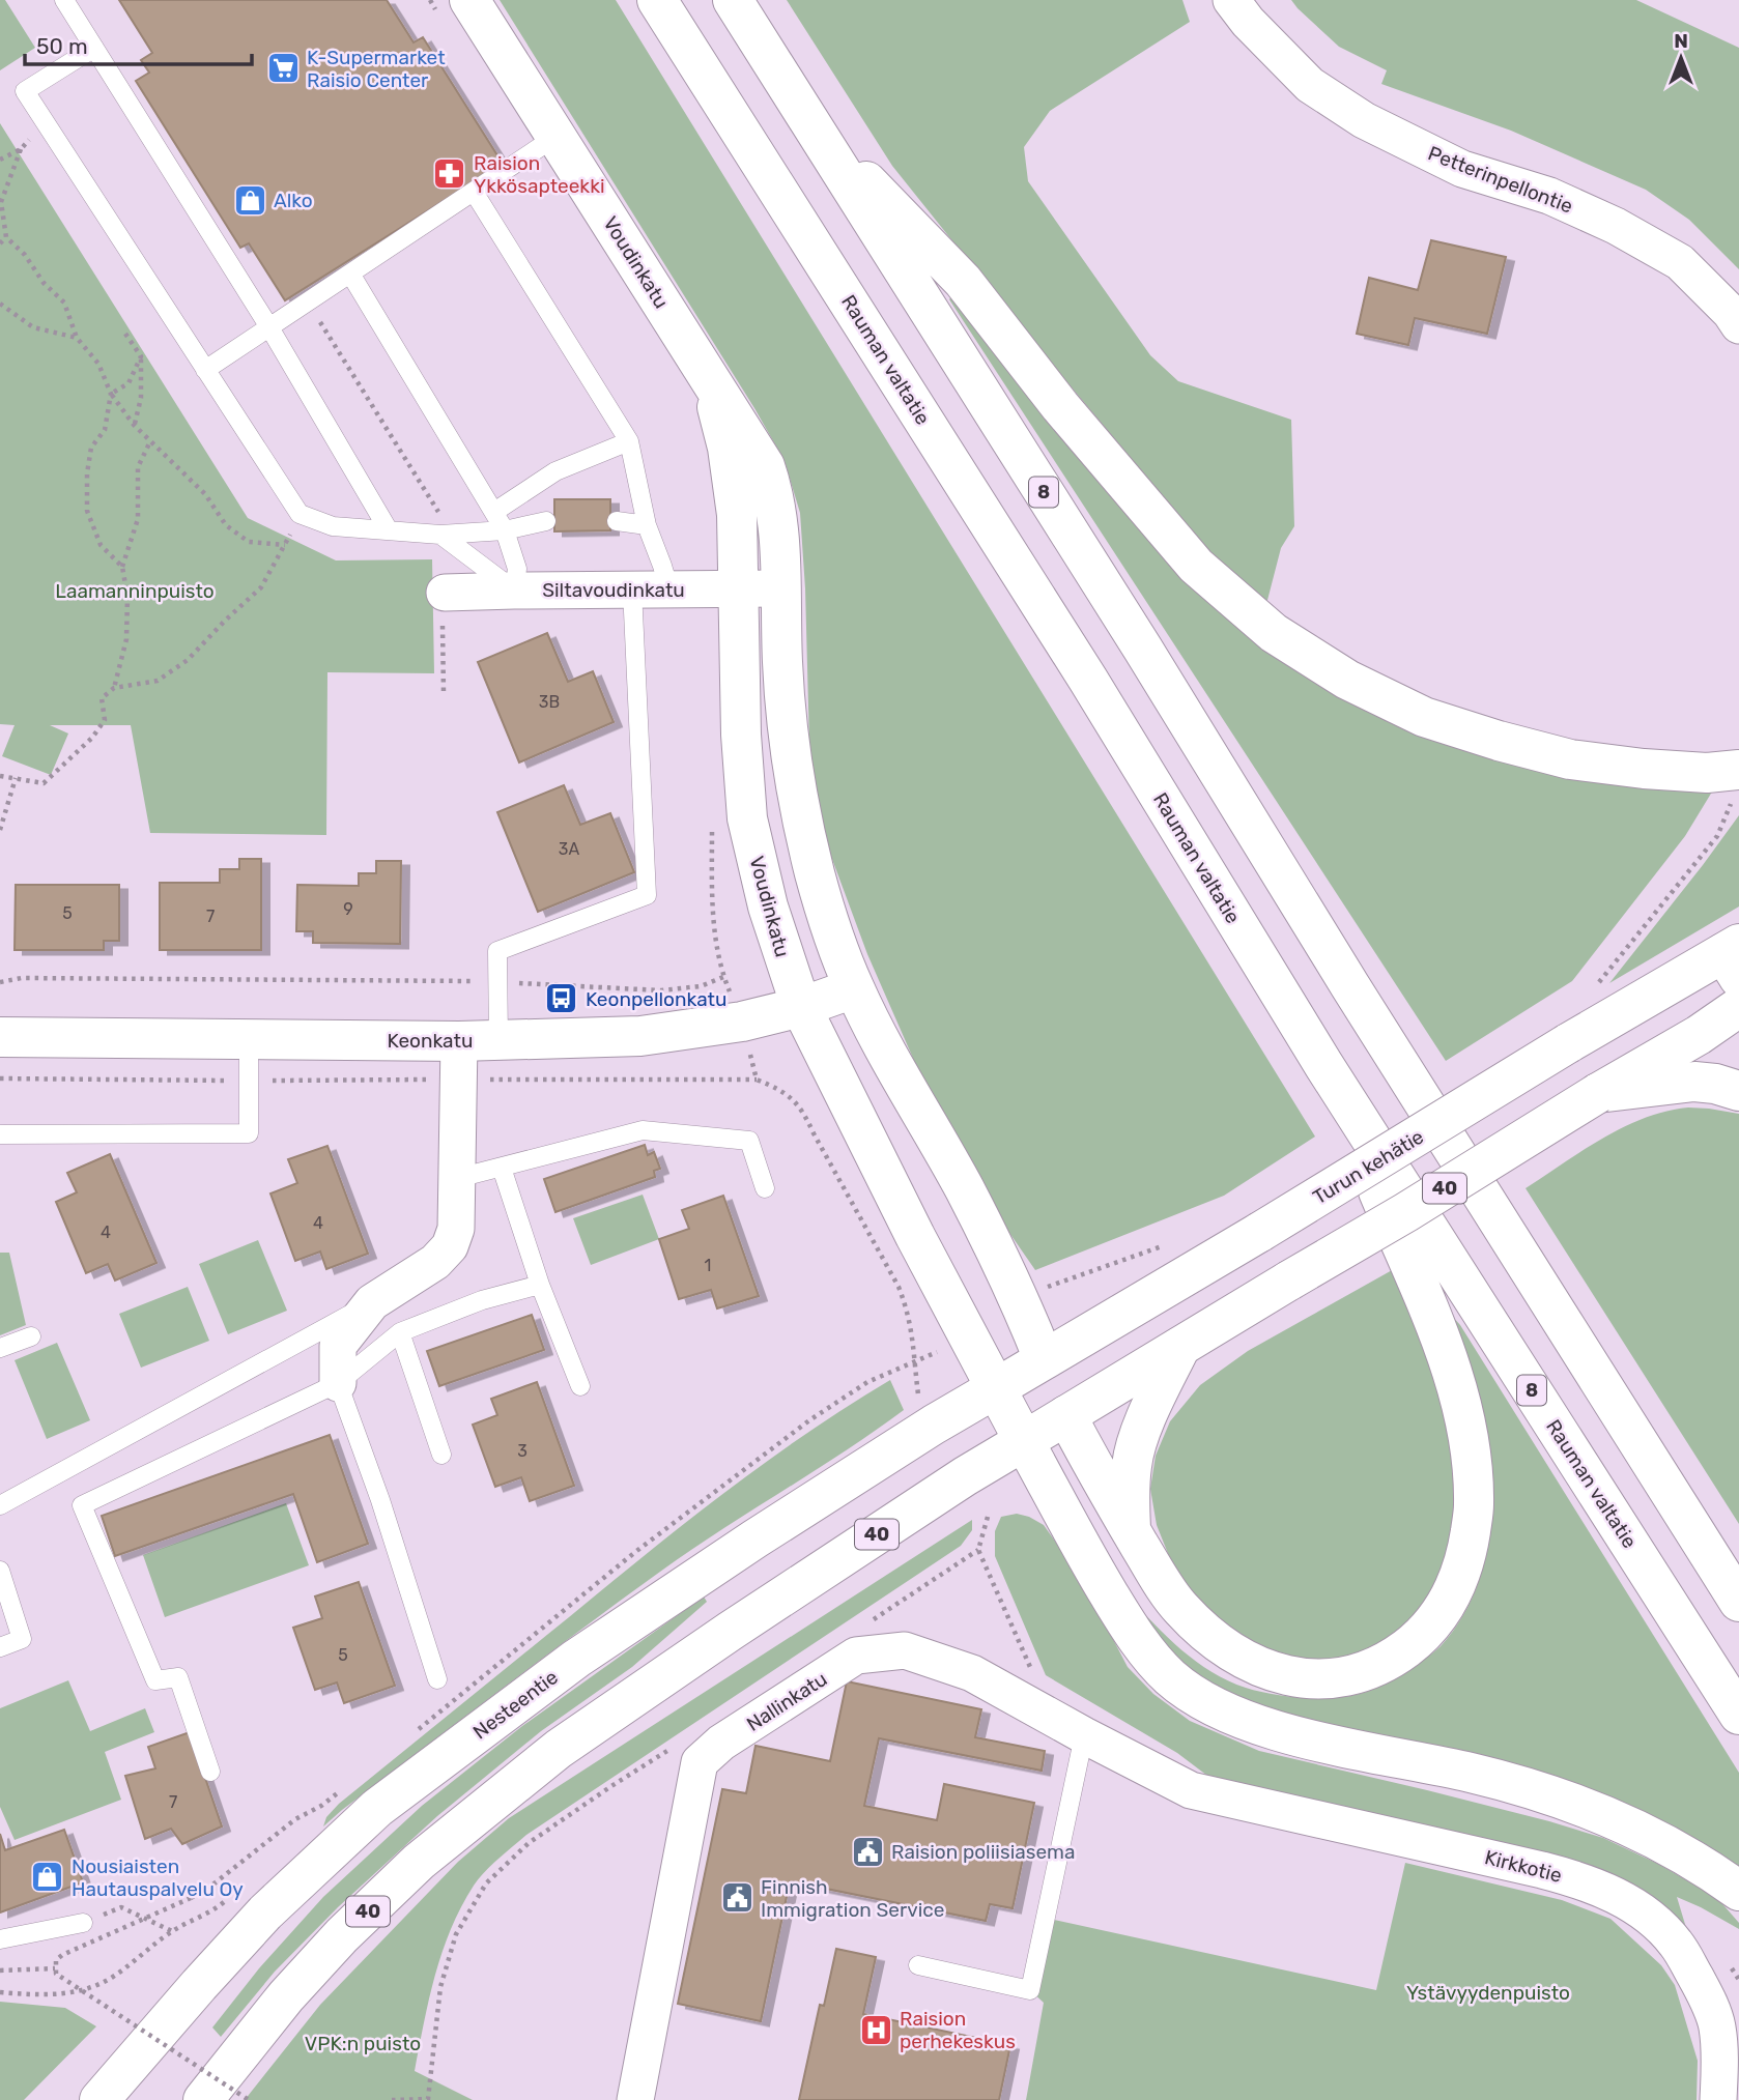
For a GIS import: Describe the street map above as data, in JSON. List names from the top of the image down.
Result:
{
  "streets": {
    "main road": [
      "Voudinkatu",
      "Rauman valtatie",
      "8",
      "Keonkatu",
      "Turun kehätie",
      "40",
      "Nesteentie"
    ],
    "street": [
      "Petterinpellontie",
      "Siltavoudinkatu",
      "Nallinkatu",
      "Kirkkotie"
    ]
  },
  "crossings": [
    ["Voudinkatu", "Rauman valtatie"],
    ["Voudinkatu", "Siltavoudinkatu"],
    ["Voudinkatu", "Keonkatu"],
    ["Voudinkatu", "Turun kehätie"],
    ["Voudinkatu", "40"],
    ["Voudinkatu", "Nesteentie"],
    ["Turun kehätie", "Nesteentie"],
    ["Nallinkatu", "Kirkkotie"]
  ],
  "parks": ["Laamanninpuisto", "Ystävyydenpuisto", "VPK:n puisto"],
  "places": {
    "supermarket": ["K-Supermarket Raisio Center"],
    "pharmacy": ["Raision Ykkösapteekki"],
    "shop": ["Alko", "Nousiaisten Hautauspalvelu Oy"],
    "bus stop": ["Keonpellonkatu"],
    "public building": ["Raision poliisiasema", "Finnish Immigration Service"],
    "hospital": ["Raision perhekeskus"]
  },
  "house_numbers": [
    "3B",
    "3A",
    "9",
    "5",
    "7",
    "4",
    "4",
    "1",
    "3",
    "5",
    "7"
  ],
  "scale_bar": "50 m",
  "north": "top"
}
